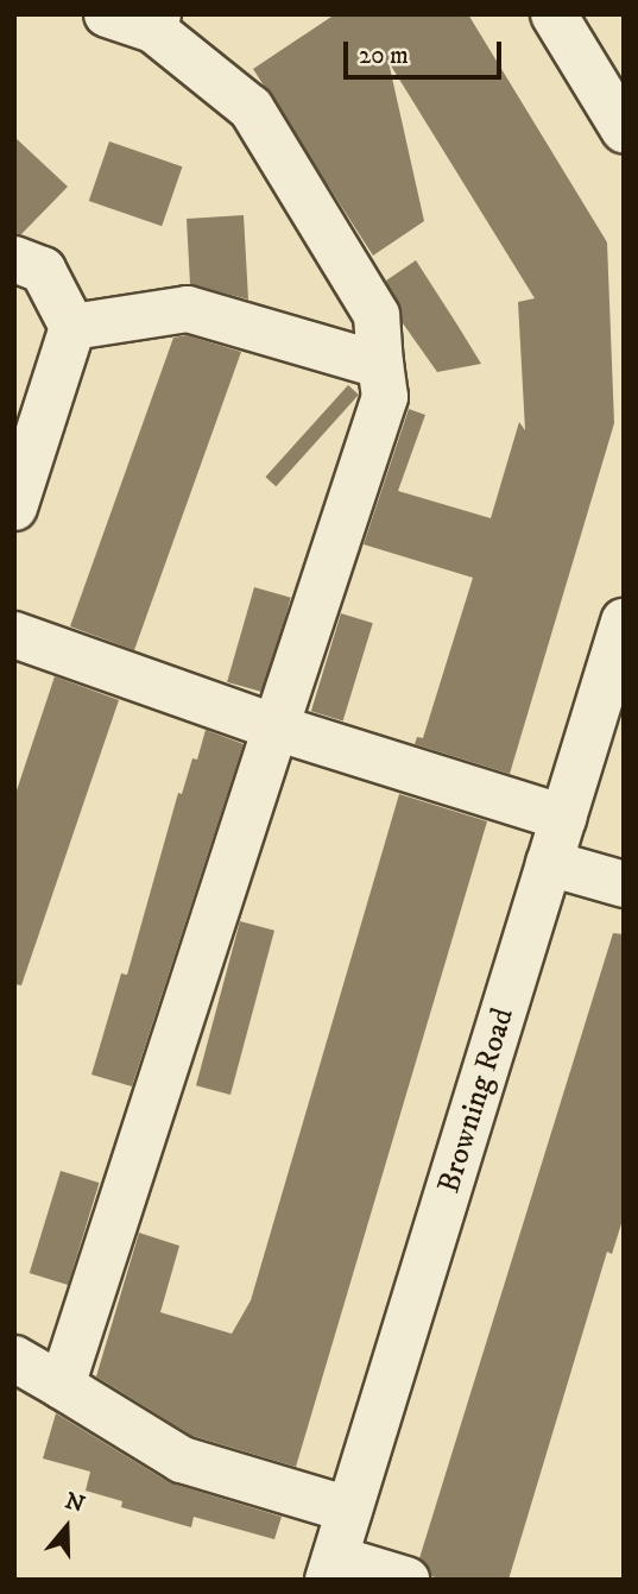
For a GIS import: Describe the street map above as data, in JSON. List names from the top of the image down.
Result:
{
  "streets": {
    "street": ["Browning Road"]
  },
  "scale_bar": "20 m",
  "north": "top"
}
